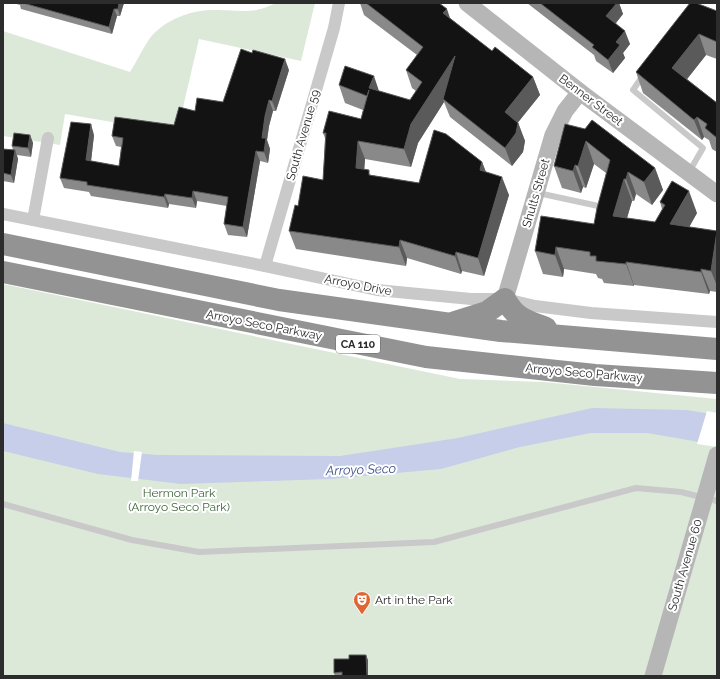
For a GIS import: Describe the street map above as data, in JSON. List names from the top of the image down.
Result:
{
  "streets": {
    "highway": ["Arroyo Seco Parkway", "CA 110"],
    "street": [
      "Benner Street",
      "South Avenue 59",
      "Shults Street",
      "Arroyo Drive",
      "South Avenue 60"
    ]
  },
  "crossings": [
    ["Benner Street", "Shults Street"],
    ["South Avenue 59", "Arroyo Drive"],
    ["Shults Street", "Arroyo Drive"]
  ],
  "water": ["Arroyo Seco"],
  "parks": ["Hermon Park (Arroyo Seco Park)"],
  "places": {
    "theatre": ["Art in the Park"]
  }
}
